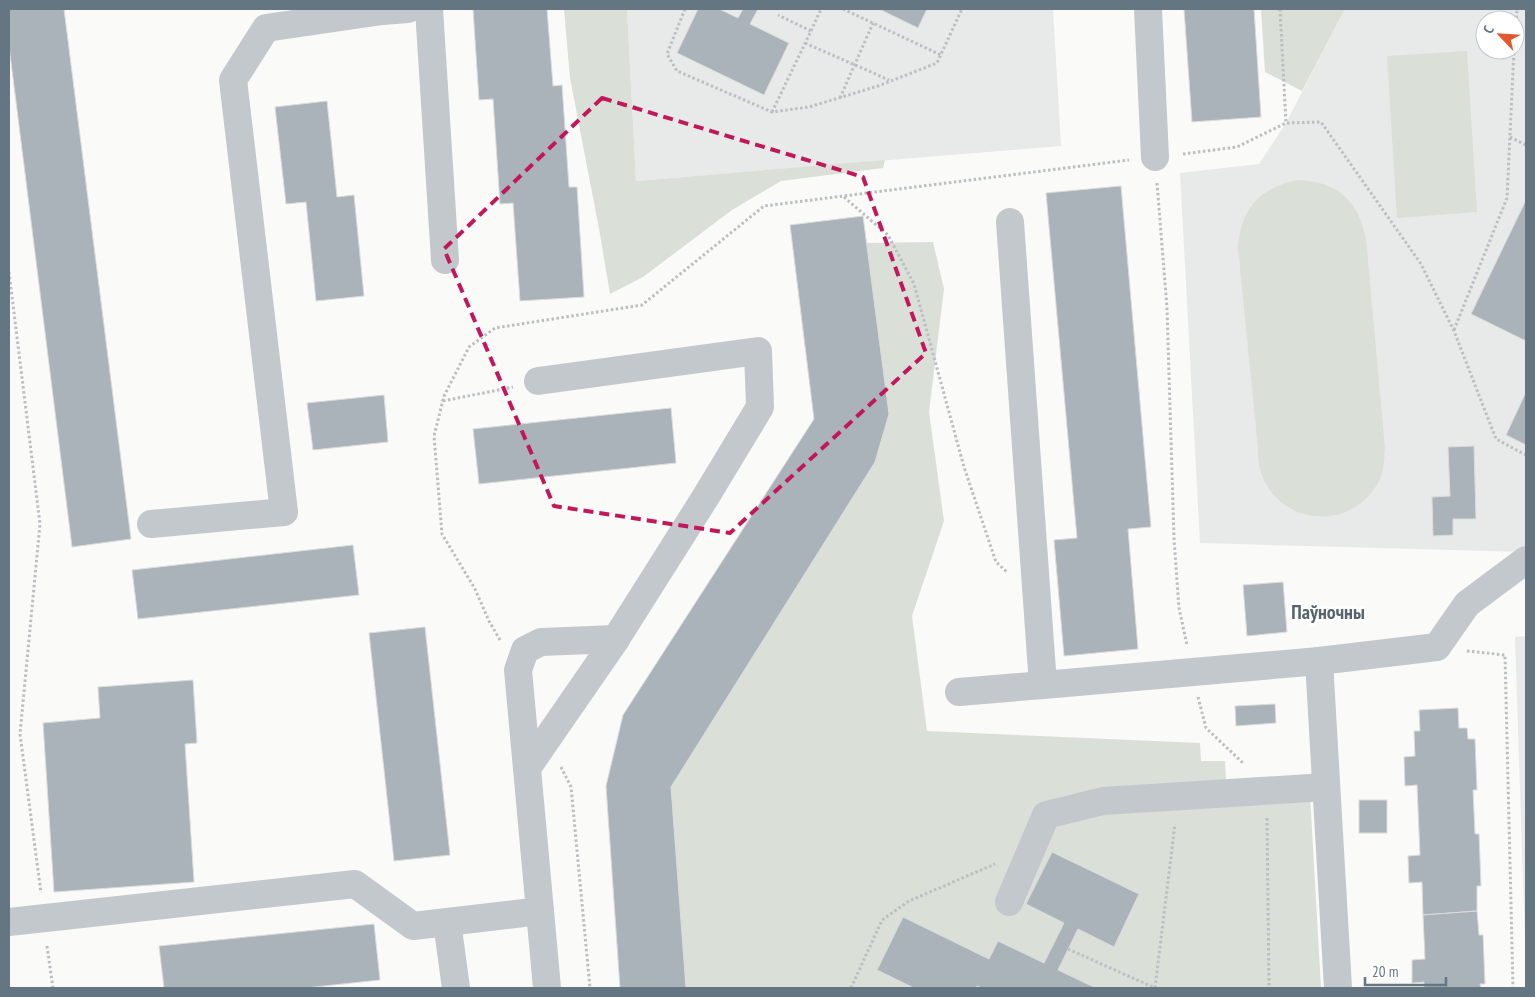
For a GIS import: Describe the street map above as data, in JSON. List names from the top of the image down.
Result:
{
  "districts": ["Паўночны"],
  "scale_bar": "20 m",
  "north": "top left"
}
